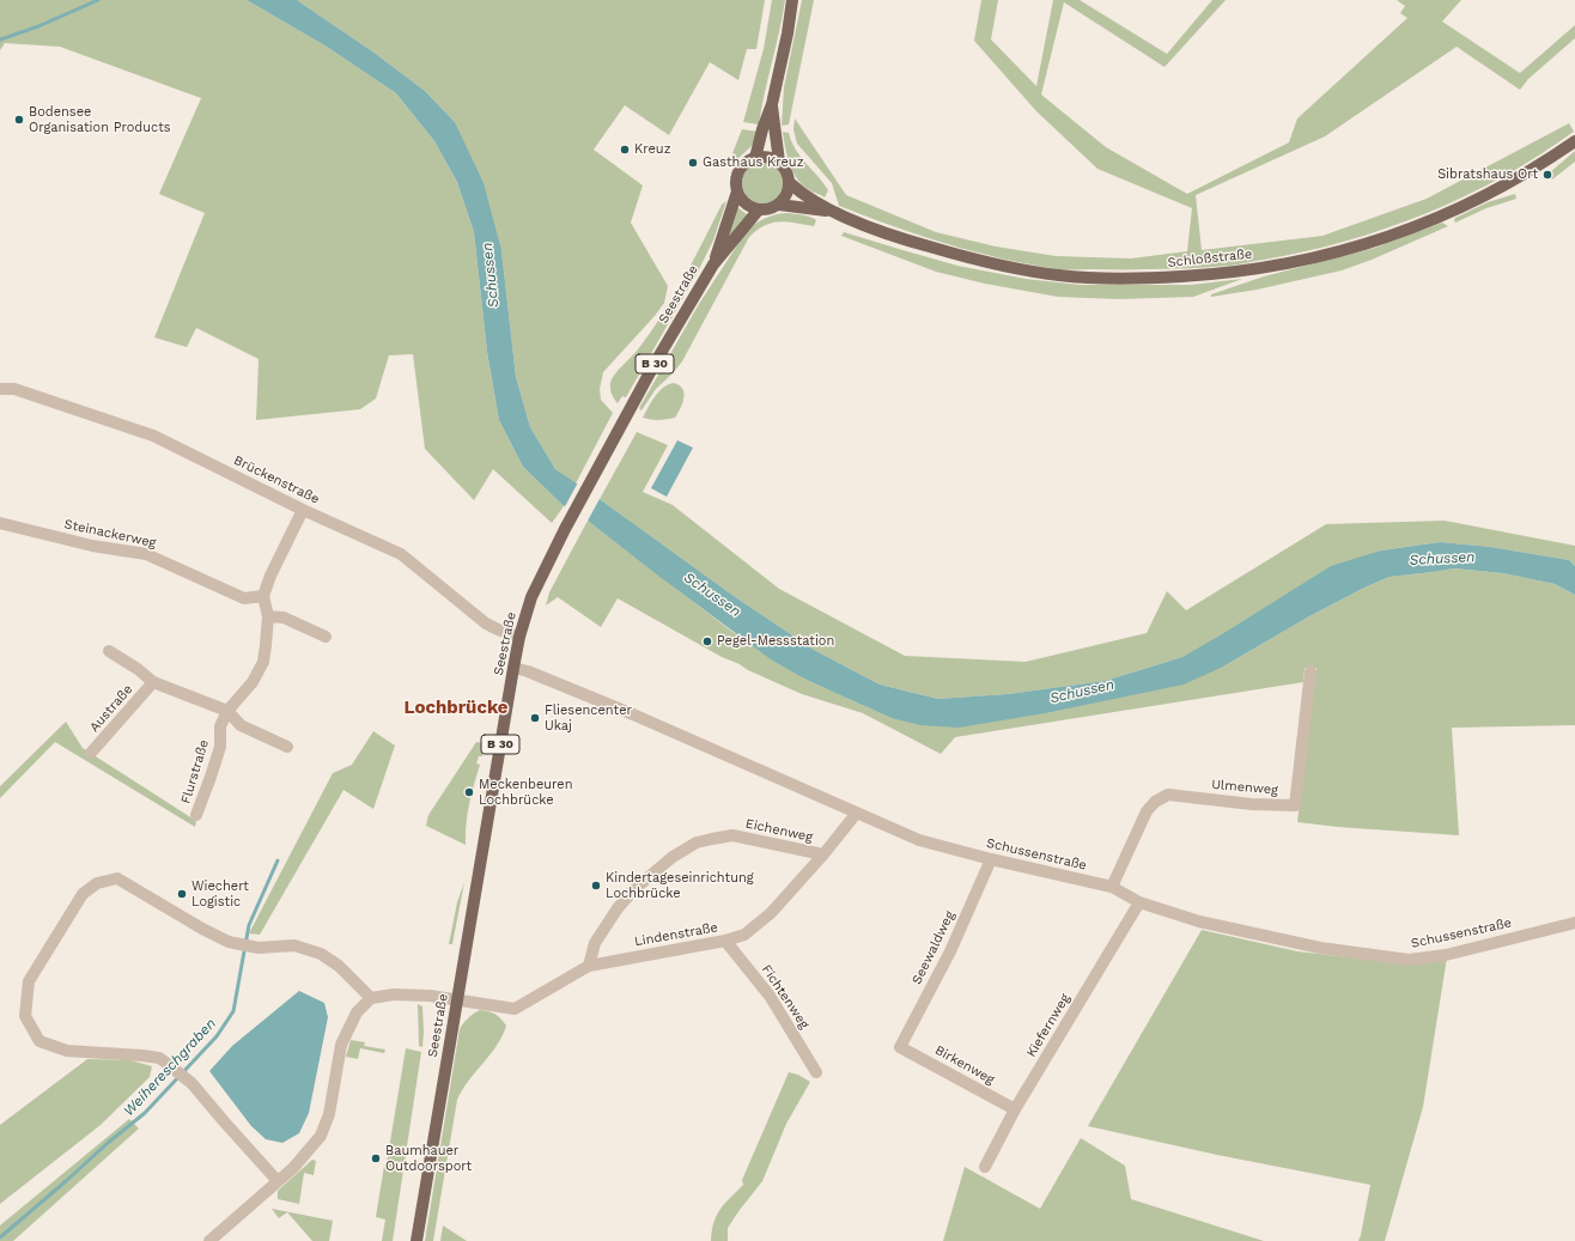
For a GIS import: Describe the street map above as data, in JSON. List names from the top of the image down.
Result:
{
  "streets": {
    "main road": ["Schloßstraße", "Seestraße", "B 30"],
    "street": [
      "Brückenstraße",
      "Steinackerweg",
      "Austraße",
      "Flurstraße",
      "Ulmenweg",
      "Eichenweg",
      "Schussenstraße",
      "Lindenstraße",
      "Seewaldweg",
      "Fichtenweg",
      "Kiefernweg",
      "Birkenweg"
    ]
  },
  "crossings": [
    ["Schloßstraße", "Seestraße"],
    ["Seestraße", "Brückenstraße"],
    ["Seestraße", "Schussenstraße"],
    ["Seestraße", "Lindenstraße"],
    ["Ulmenweg", "Schussenstraße"],
    ["Eichenweg", "Lindenstraße"],
    ["Schussenstraße", "Lindenstraße"],
    ["Schussenstraße", "Seewaldweg"],
    ["Schussenstraße", "Kiefernweg"],
    ["Lindenstraße", "Fichtenweg"],
    ["Seewaldweg", "Birkenweg"],
    ["Kiefernweg", "Birkenweg"]
  ],
  "districts": ["Lochbrücke"],
  "water": ["Schussen", "Weihereschgraben"],
  "places": [
    "Bodensee Organisation Products",
    "Kreuz",
    "Gasthaus Kreuz",
    "Sibratshaus Ort",
    "Pegel-Messstation",
    "Fliesencenter Ukaj",
    "Meckenbeuren Lochbrücke",
    "Kindertageseinrichtung Lochbrücke",
    "Wiechert Logistic",
    "Baumhauer Outdoorsport"
  ]
}
